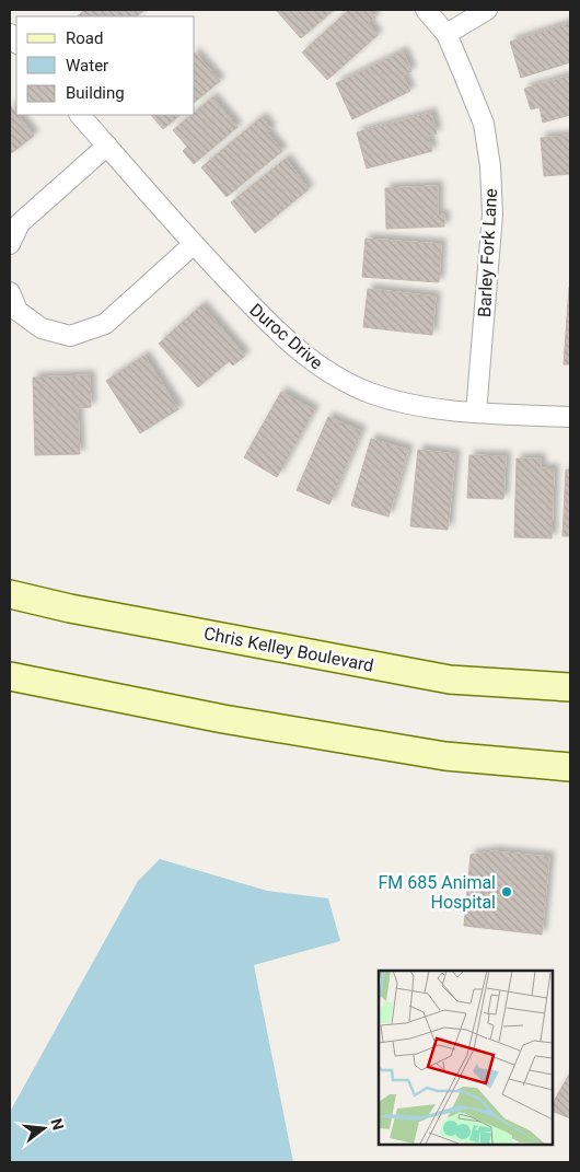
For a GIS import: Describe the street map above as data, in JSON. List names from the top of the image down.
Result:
{
  "streets": {
    "main road": ["Chris Kelley Boulevard"],
    "street": ["Barley Fork Lane", "Duroc Drive"]
  },
  "crossings": [
    ["Barley Fork Lane", "Duroc Drive"]
  ],
  "places": ["FM 685 Animal Hospital"],
  "legend": ["Road", "Water", "Building"],
  "north": "right"
}
